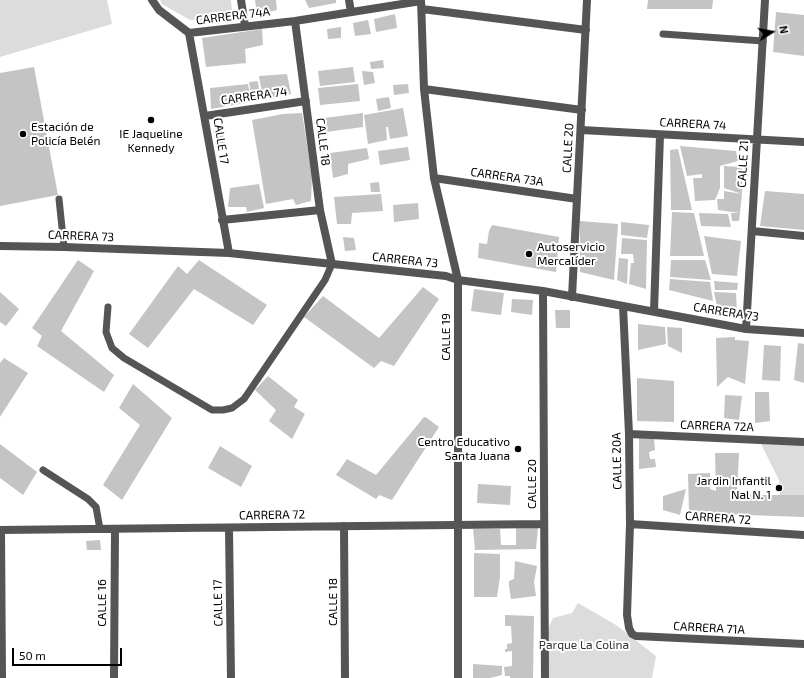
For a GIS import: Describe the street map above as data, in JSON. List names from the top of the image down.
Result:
{
  "streets": {
    "street": [
      "CARRERA 74A",
      "CARRERA 74",
      "CALLE 17",
      "CALLE 18",
      "CALLE 20",
      "CALLE 21",
      "CARRERA 73A",
      "CARRERA 73",
      "CALLE 19",
      "CARRERA 72A",
      "CALLE 20A",
      "CARRERA 72",
      "CALLE 16",
      "CARRERA 71A"
    ]
  },
  "crossings": [
    ["CARRERA 74A", "CALLE 17"],
    ["CARRERA 74A", "CALLE 18"],
    ["CARRERA 74A", "CALLE 20"],
    ["CARRERA 74A", "CALLE 19"],
    ["CARRERA 74", "CALLE 17"],
    ["CARRERA 74", "CALLE 18"],
    ["CARRERA 74", "CALLE 20"],
    ["CARRERA 74", "CALLE 21"],
    ["CALLE 17", "CARRERA 73"],
    ["CALLE 17", "CARRERA 72"],
    ["CALLE 18", "CARRERA 73"],
    ["CALLE 18", "CARRERA 72"],
    ["CALLE 20", "CARRERA 73A"],
    ["CALLE 20", "CARRERA 73"],
    ["CALLE 20", "CARRERA 72"],
    ["CALLE 21", "CARRERA 73"],
    ["CARRERA 73A", "CALLE 19"],
    ["CARRERA 73", "CALLE 19"],
    ["CARRERA 73", "CALLE 20A"],
    ["CALLE 19", "CARRERA 72"],
    ["CARRERA 72A", "CALLE 20A"],
    ["CALLE 20A", "CARRERA 72"],
    ["CALLE 20A", "CARRERA 71A"],
    ["CARRERA 72", "CALLE 16"]
  ],
  "parks": ["Parque La Colina"],
  "places": [
    "IE Jaqueline Kennedy",
    "Estación de Policía Belén",
    "Autoservicio Mercalíder",
    "Centro Educativo Santa Juana",
    "Jardin Infantil Nal N. 1"
  ],
  "scale_bar": "50 m",
  "north": "right"
}
